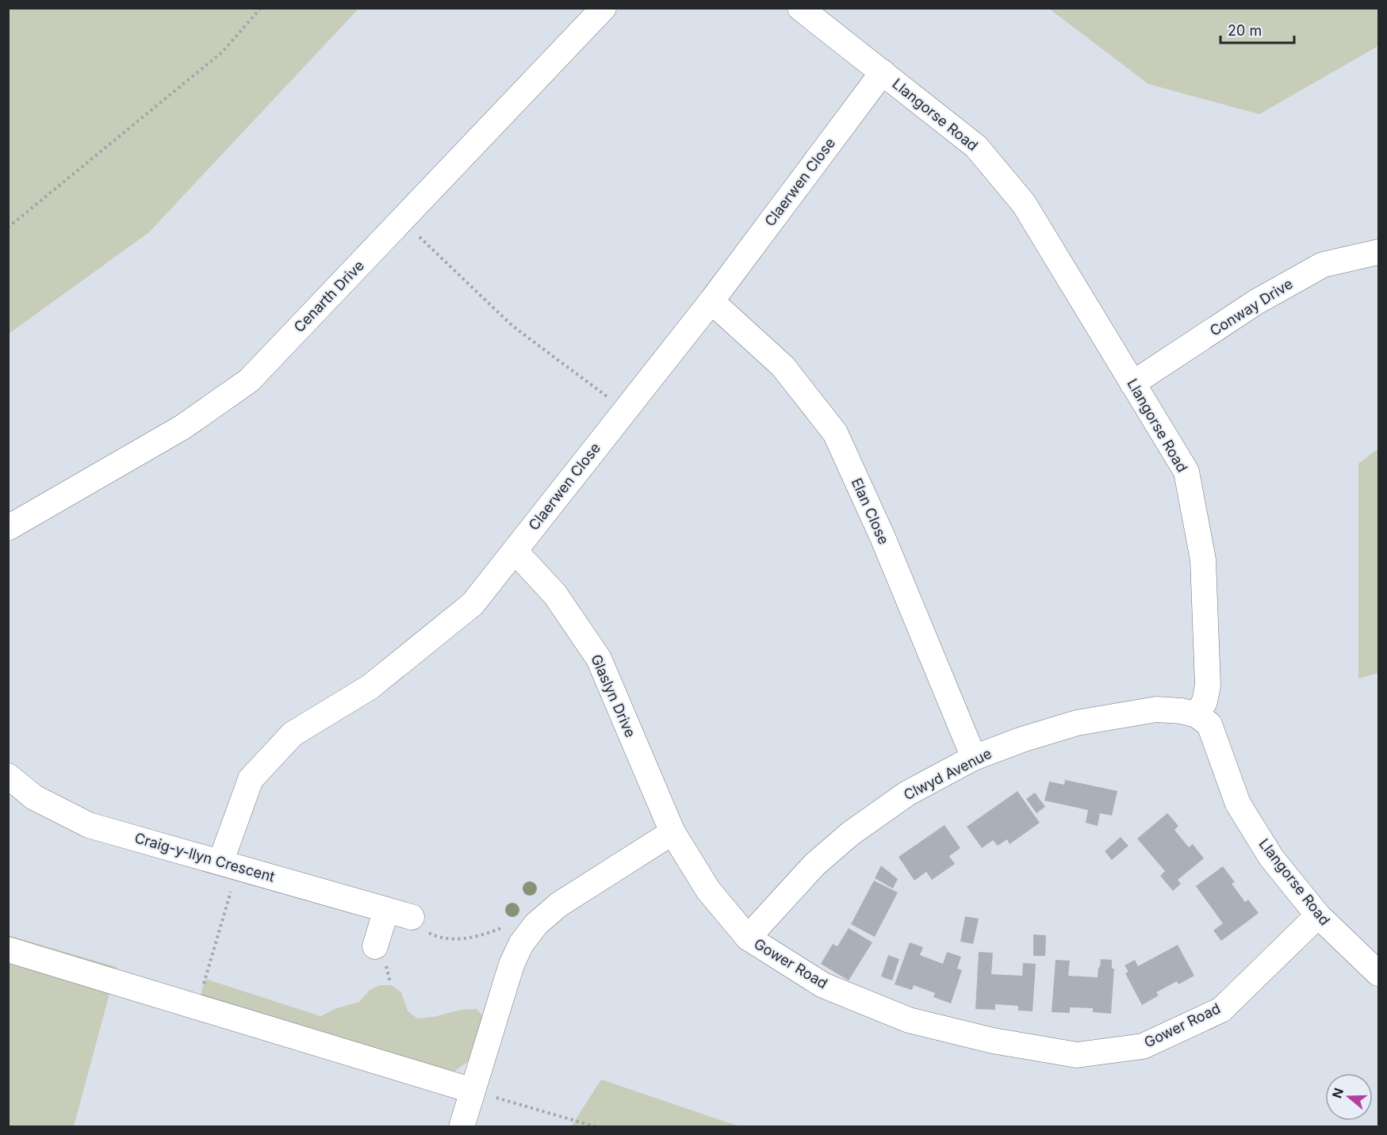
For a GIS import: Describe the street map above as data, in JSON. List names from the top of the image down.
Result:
{
  "streets": {
    "street": [
      "Llangorse Road",
      "Claerwen Close",
      "Cenarth Drive",
      "Conway Drive",
      "Elan Close",
      "Glaslyn Drive",
      "Clwyd Avenue",
      "Craig-y-llyn Crescent",
      "Gower Road"
    ]
  },
  "crossings": [
    ["Llangorse Road", "Claerwen Close"],
    ["Llangorse Road", "Conway Drive"],
    ["Llangorse Road", "Clwyd Avenue"],
    ["Llangorse Road", "Gower Road"],
    ["Claerwen Close", "Elan Close"],
    ["Claerwen Close", "Glaslyn Drive"],
    ["Claerwen Close", "Craig-y-llyn Crescent"],
    ["Elan Close", "Clwyd Avenue"],
    ["Glaslyn Drive", "Gower Road"],
    ["Clwyd Avenue", "Gower Road"]
  ],
  "scale_bar": "20 m",
  "north": "left"
}
